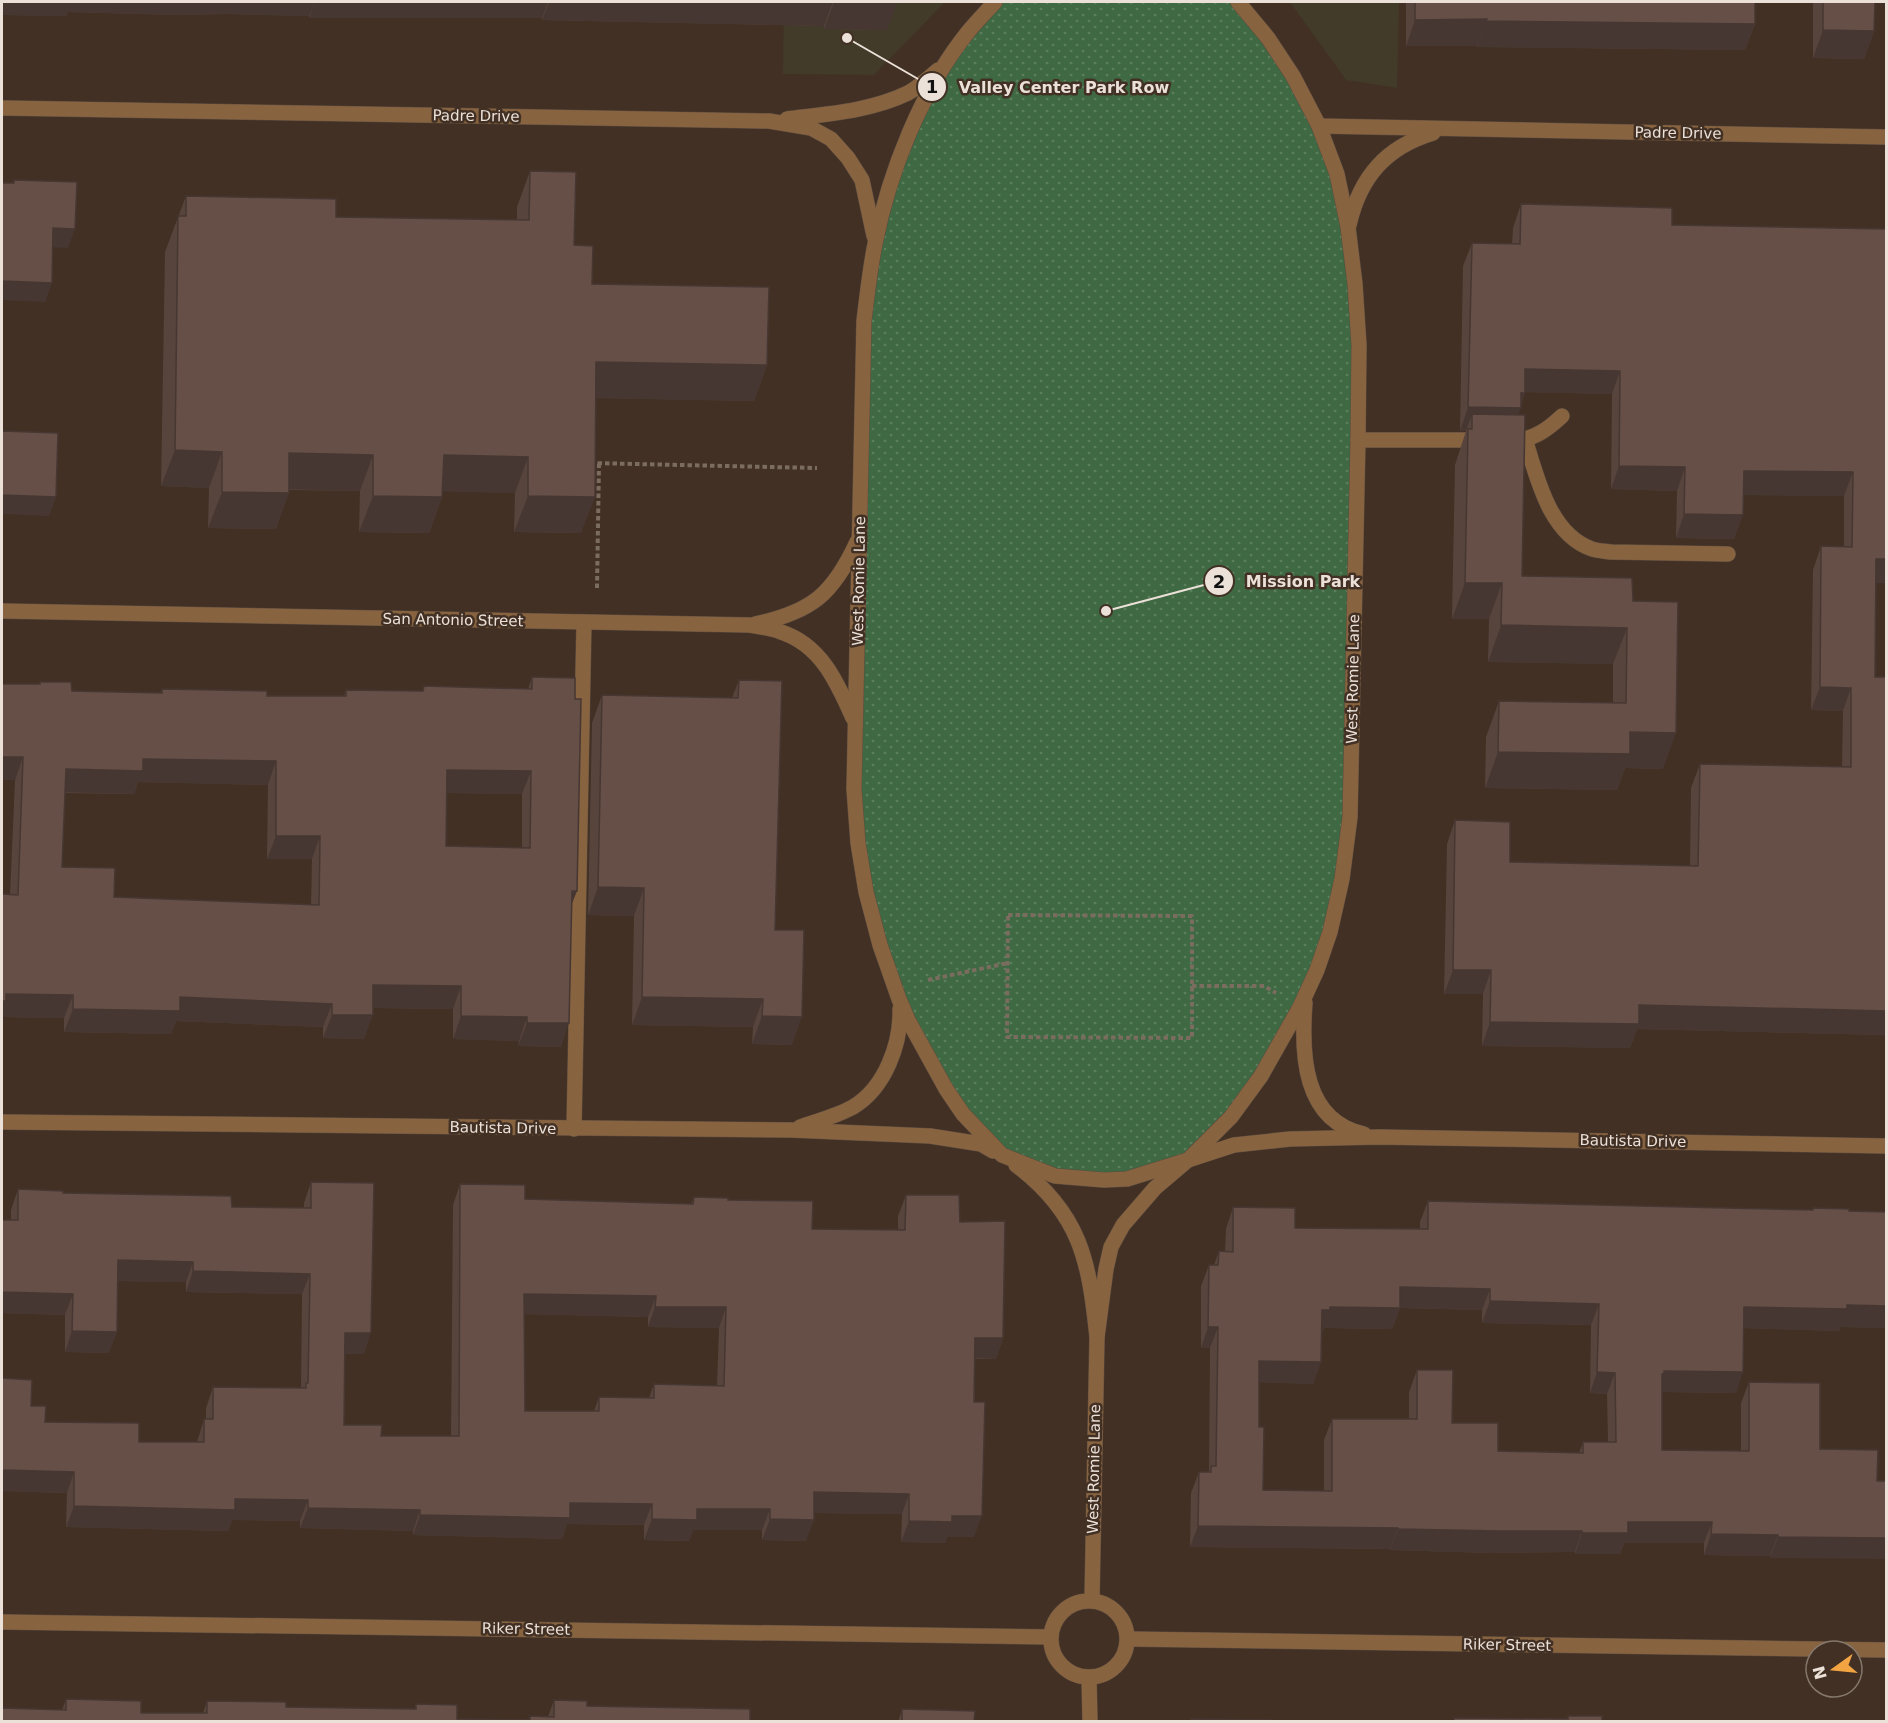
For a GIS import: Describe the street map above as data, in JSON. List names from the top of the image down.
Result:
{
  "streets": {
    "street": [
      "Padre Drive",
      "West Romie Lane",
      "San Antonio Street",
      "Bautista Drive",
      "Riker Street"
    ]
  },
  "crossings": [
    ["Padre Drive", "West Romie Lane"],
    ["West Romie Lane", "San Antonio Street"],
    ["West Romie Lane", "Bautista Drive"],
    ["West Romie Lane", "Riker Street"]
  ],
  "places": ["Valley Center Park Row", "Mission Park"],
  "north": "left"
}
